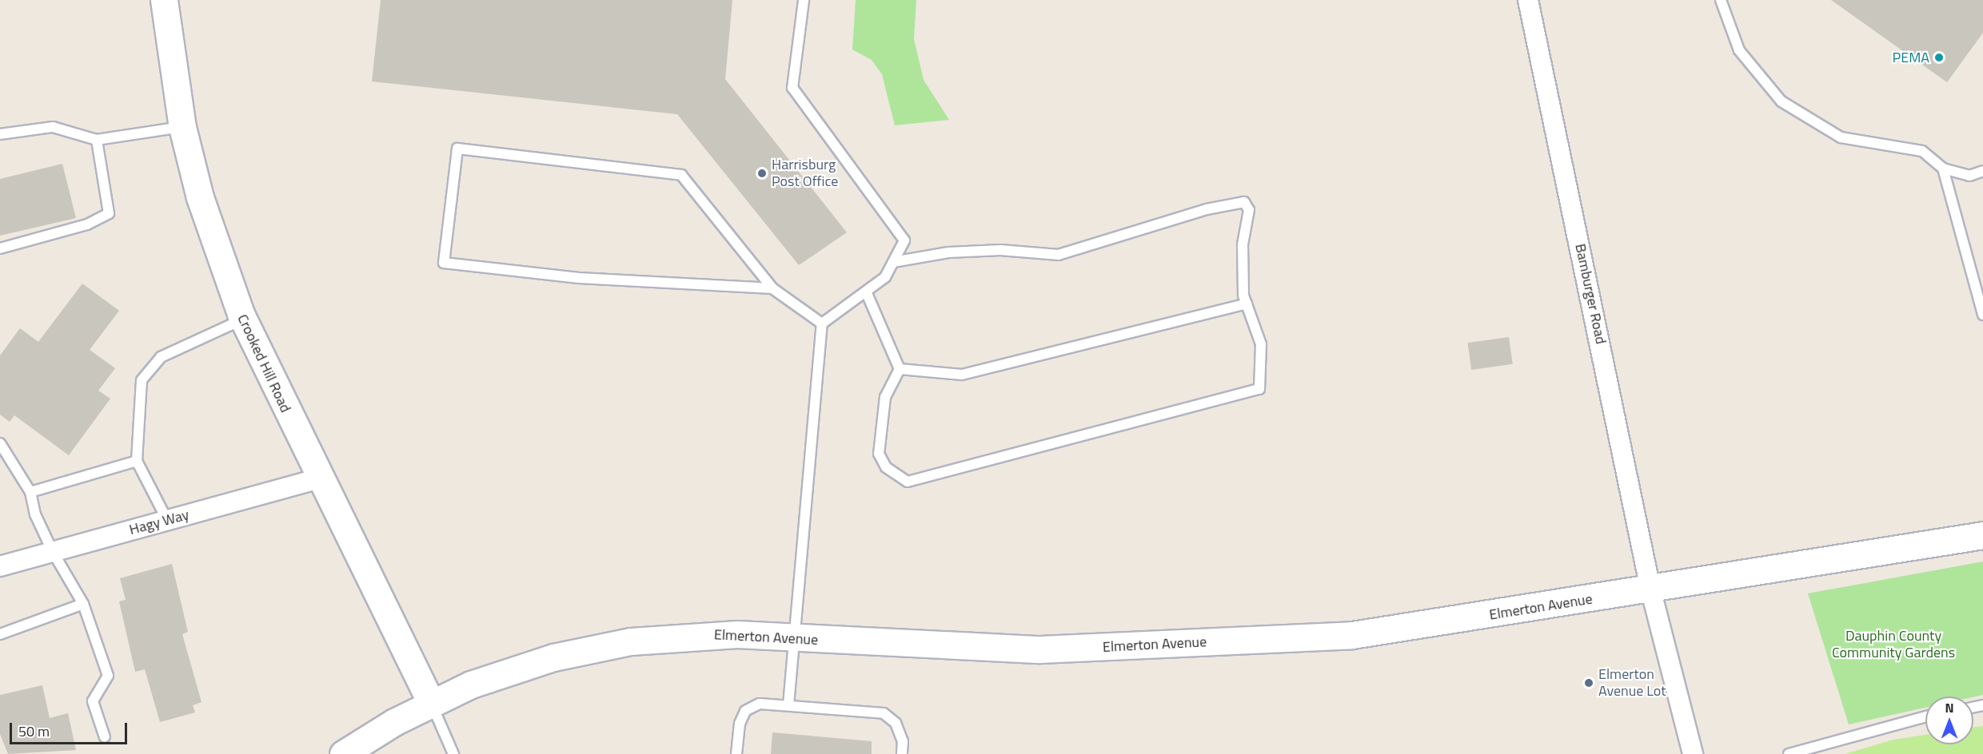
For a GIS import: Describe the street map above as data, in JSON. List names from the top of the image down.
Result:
{
  "streets": {
    "main road": ["Crooked Hill Road", "Elmerton Avenue"],
    "street": ["Bamburger Road", "Hagy Way"]
  },
  "crossings": [
    ["Bamburger Road", "Elmerton Avenue"],
    ["Crooked Hill Road", "Hagy Way"],
    ["Crooked Hill Road", "Elmerton Avenue"]
  ],
  "parks": ["Dauphin County Community Gardens"],
  "places": ["PEMA", "Harrisburg Post Office", "Elmerton Avenue Lot"],
  "scale_bar": "50 m",
  "north": "top"
}
